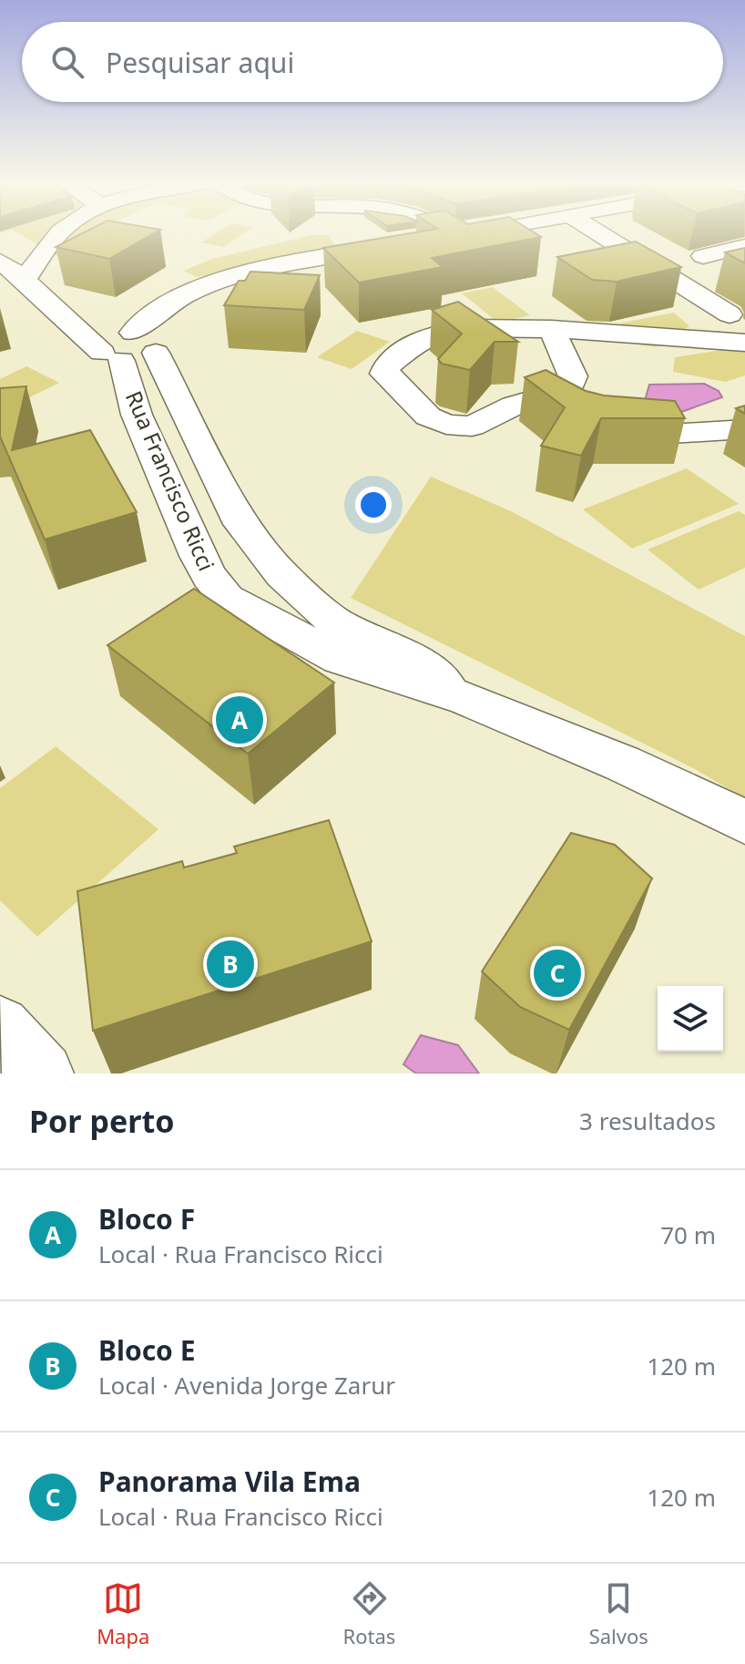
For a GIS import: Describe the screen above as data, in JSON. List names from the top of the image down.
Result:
{
  "streets": {
    "street": ["Rua Francisco Ricci"]
  },
  "page": {
    "search": "Pesquisar aqui",
    "pins": ["A", "B", "C"],
    "heading": ["Por perto", "3 resultados"],
    "list": [
      {
        "mark": "A",
        "name": "Bloco F",
        "note": "Local · Rua Francisco Ricci",
        "value": "70 m"
      },
      {
        "mark": "B",
        "name": "Bloco E",
        "note": "Local · Avenida Jorge Zarur",
        "value": "120 m"
      },
      {
        "mark": "C",
        "name": "Panorama Vila Ema",
        "note": "Local · Rua Francisco Ricci",
        "value": "120 m"
      }
    ],
    "nav": ["Mapa", "Rotas", "Salvos"]
  }
}
